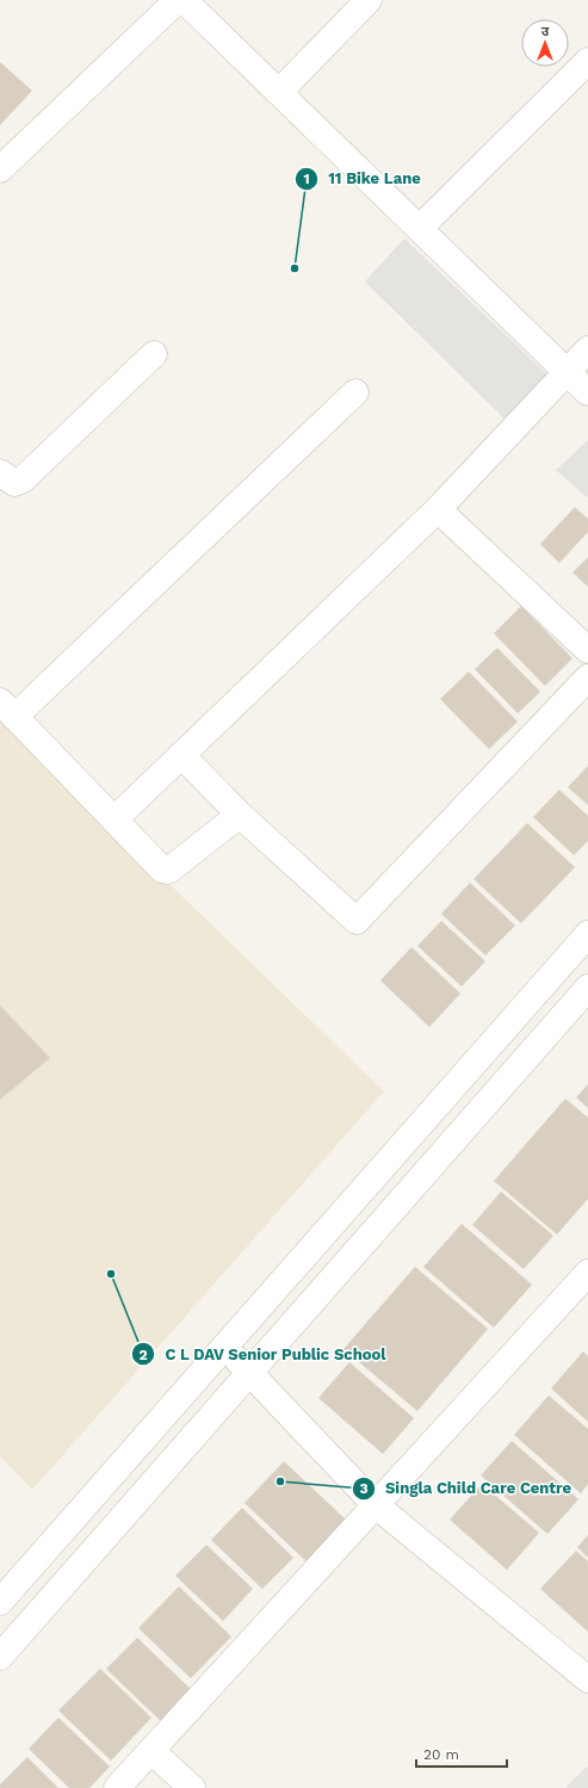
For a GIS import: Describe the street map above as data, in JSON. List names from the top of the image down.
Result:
{
  "places": ["11 Bike Lane", "C L DAV Senior Public School", "Singla Child Care Centre"],
  "scale_bar": "20 m",
  "north": "top"
}
